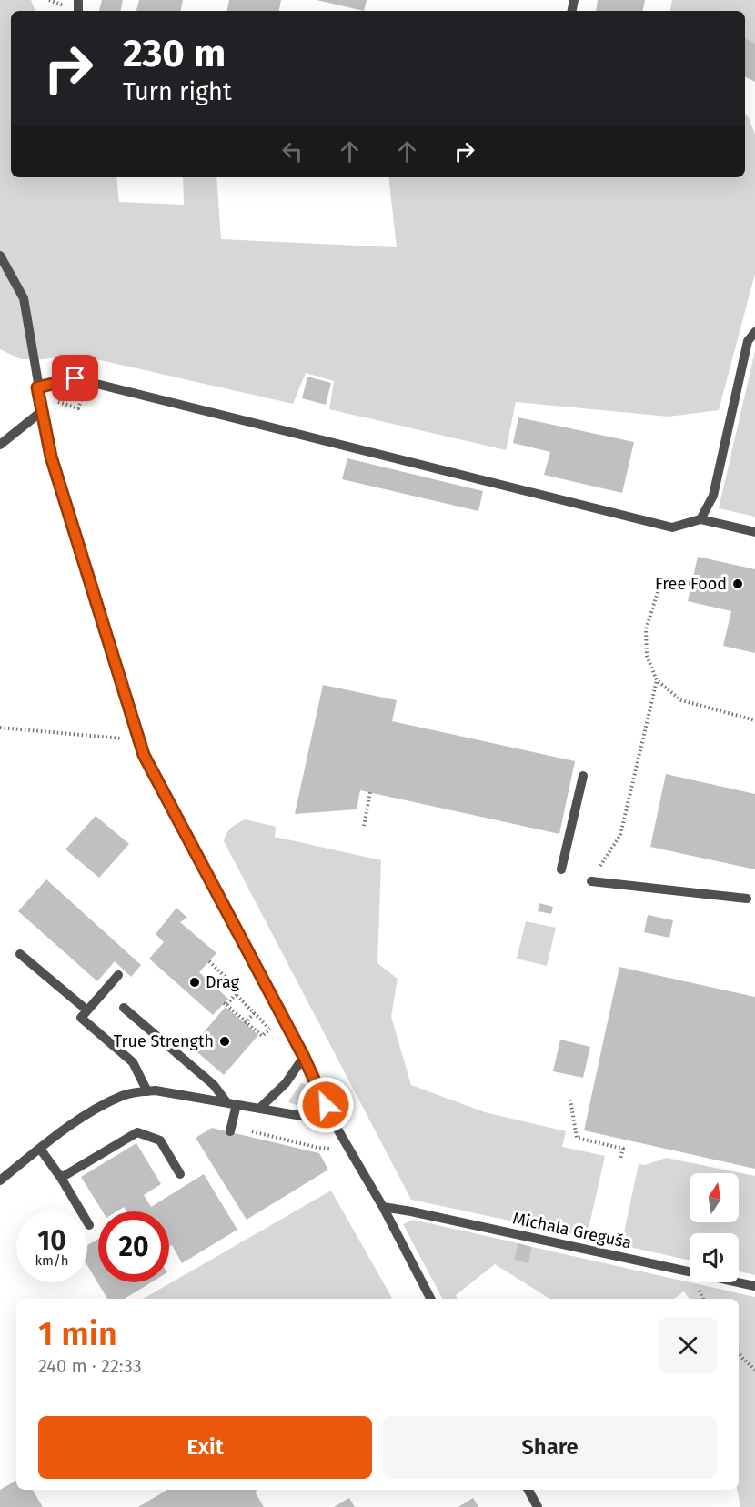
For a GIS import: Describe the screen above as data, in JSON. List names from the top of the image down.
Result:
{
  "streets": {
    "lane": ["Michala Greguša"]
  },
  "places": ["Free Food", "Drag", "True Strength"],
  "north": "top",
  "page": {
    "turn": ["230 m", "Turn right"],
    "speed": "10 km/h",
    "limit": "20",
    "heading": ["1 min", "240 m · 22:33"],
    "buttons": ["Exit", "Share"]
  }
}
